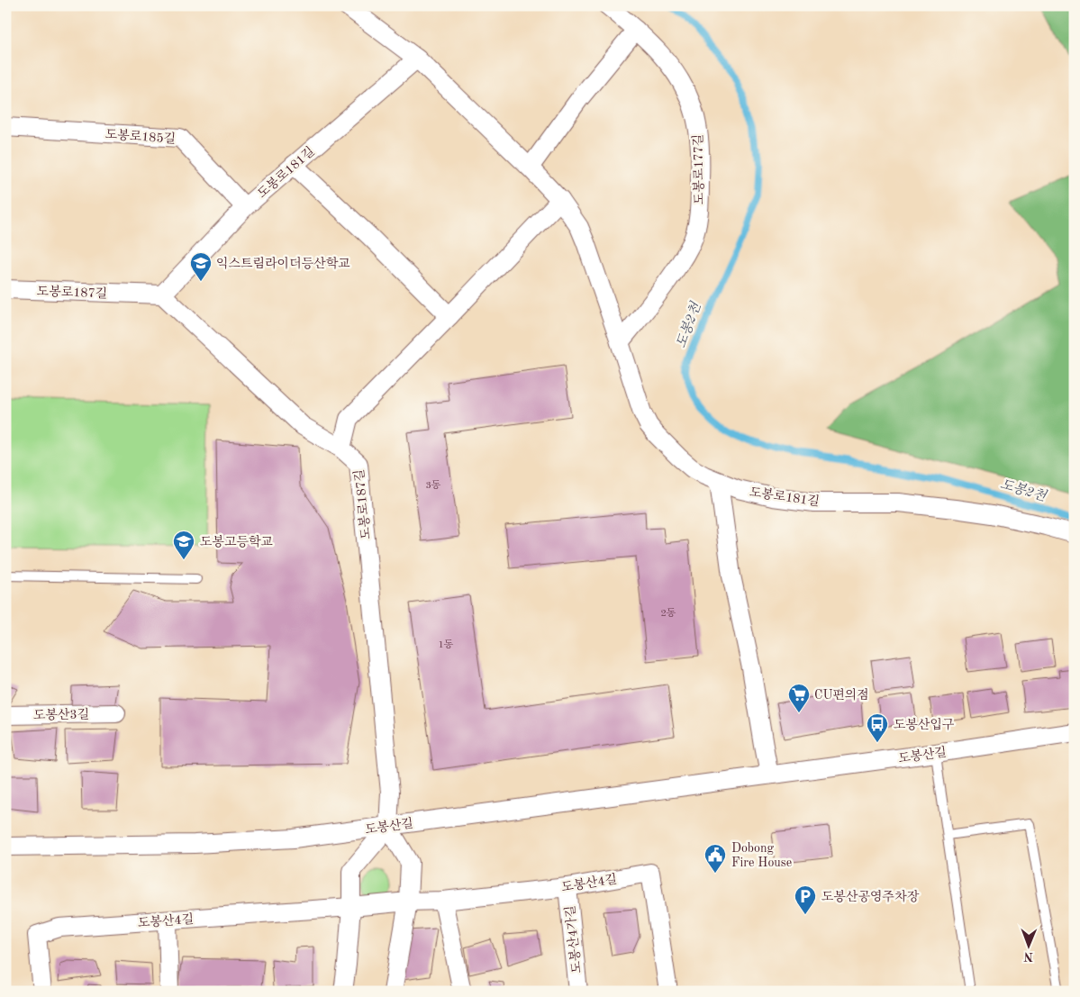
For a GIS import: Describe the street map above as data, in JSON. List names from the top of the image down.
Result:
{
  "streets": {
    "street": [
      "도봉로185길",
      "도봉로177길",
      "도봉로181길",
      "도봉로187길",
      "도봉산3길",
      "도봉산길",
      "도봉산4길",
      "도봉산4가길"
    ]
  },
  "crossings": [
    ["도봉로185길", "도봉로181길"],
    ["도봉로177길", "도봉로181길"],
    ["도봉로181길", "도봉로187길"],
    ["도봉로187길", "도봉산길"],
    ["도봉산4길", "도봉산4가길"]
  ],
  "water": ["도봉2천"],
  "places": {
    "school or university": ["익스트림라이더등산학교", "도봉고등학교"],
    "supermarket": ["CU편의점"],
    "bus stop": ["도봉산입구"],
    "public building": ["Dobong Fire House"],
    "parking": ["도봉산공영주차장"]
  },
  "house_numbers": ["3동", "2동", "1동"],
  "north": "bottom"
}
